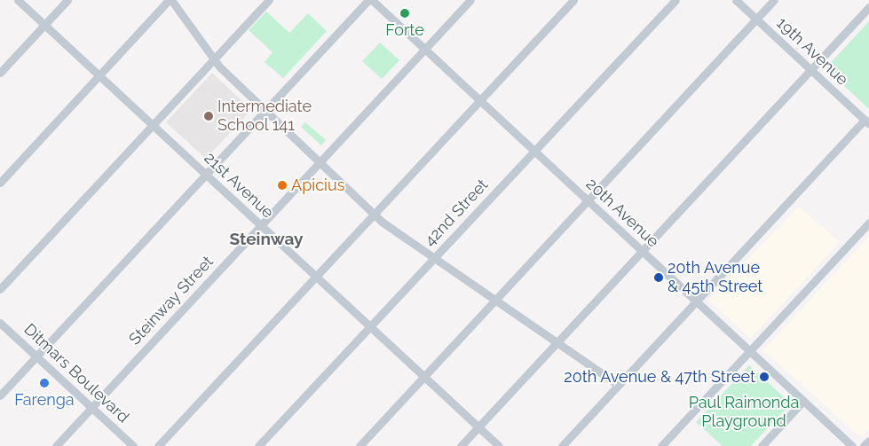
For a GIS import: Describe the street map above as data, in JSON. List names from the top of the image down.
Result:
{
  "streets": {
    "street": [
      "19th Avenue",
      "21st Avenue",
      "42nd Street",
      "20th Avenue",
      "Steinway Street",
      "Ditmars Boulevard"
    ]
  },
  "crossings": [
    ["21st Avenue", "42nd Street"],
    ["21st Avenue", "Steinway Street"],
    ["42nd Street", "20th Avenue"],
    ["20th Avenue", "Steinway Street"],
    ["Steinway Street", "Ditmars Boulevard"]
  ],
  "districts": ["Steinway"],
  "parks": ["Paul Raimonda Playground"],
  "places": [
    "Forte",
    "Intermediate School 141",
    "Apicius",
    "20th Avenue & 45th Street",
    "20th Avenue & 47th Street",
    "Farenga"
  ]
}
